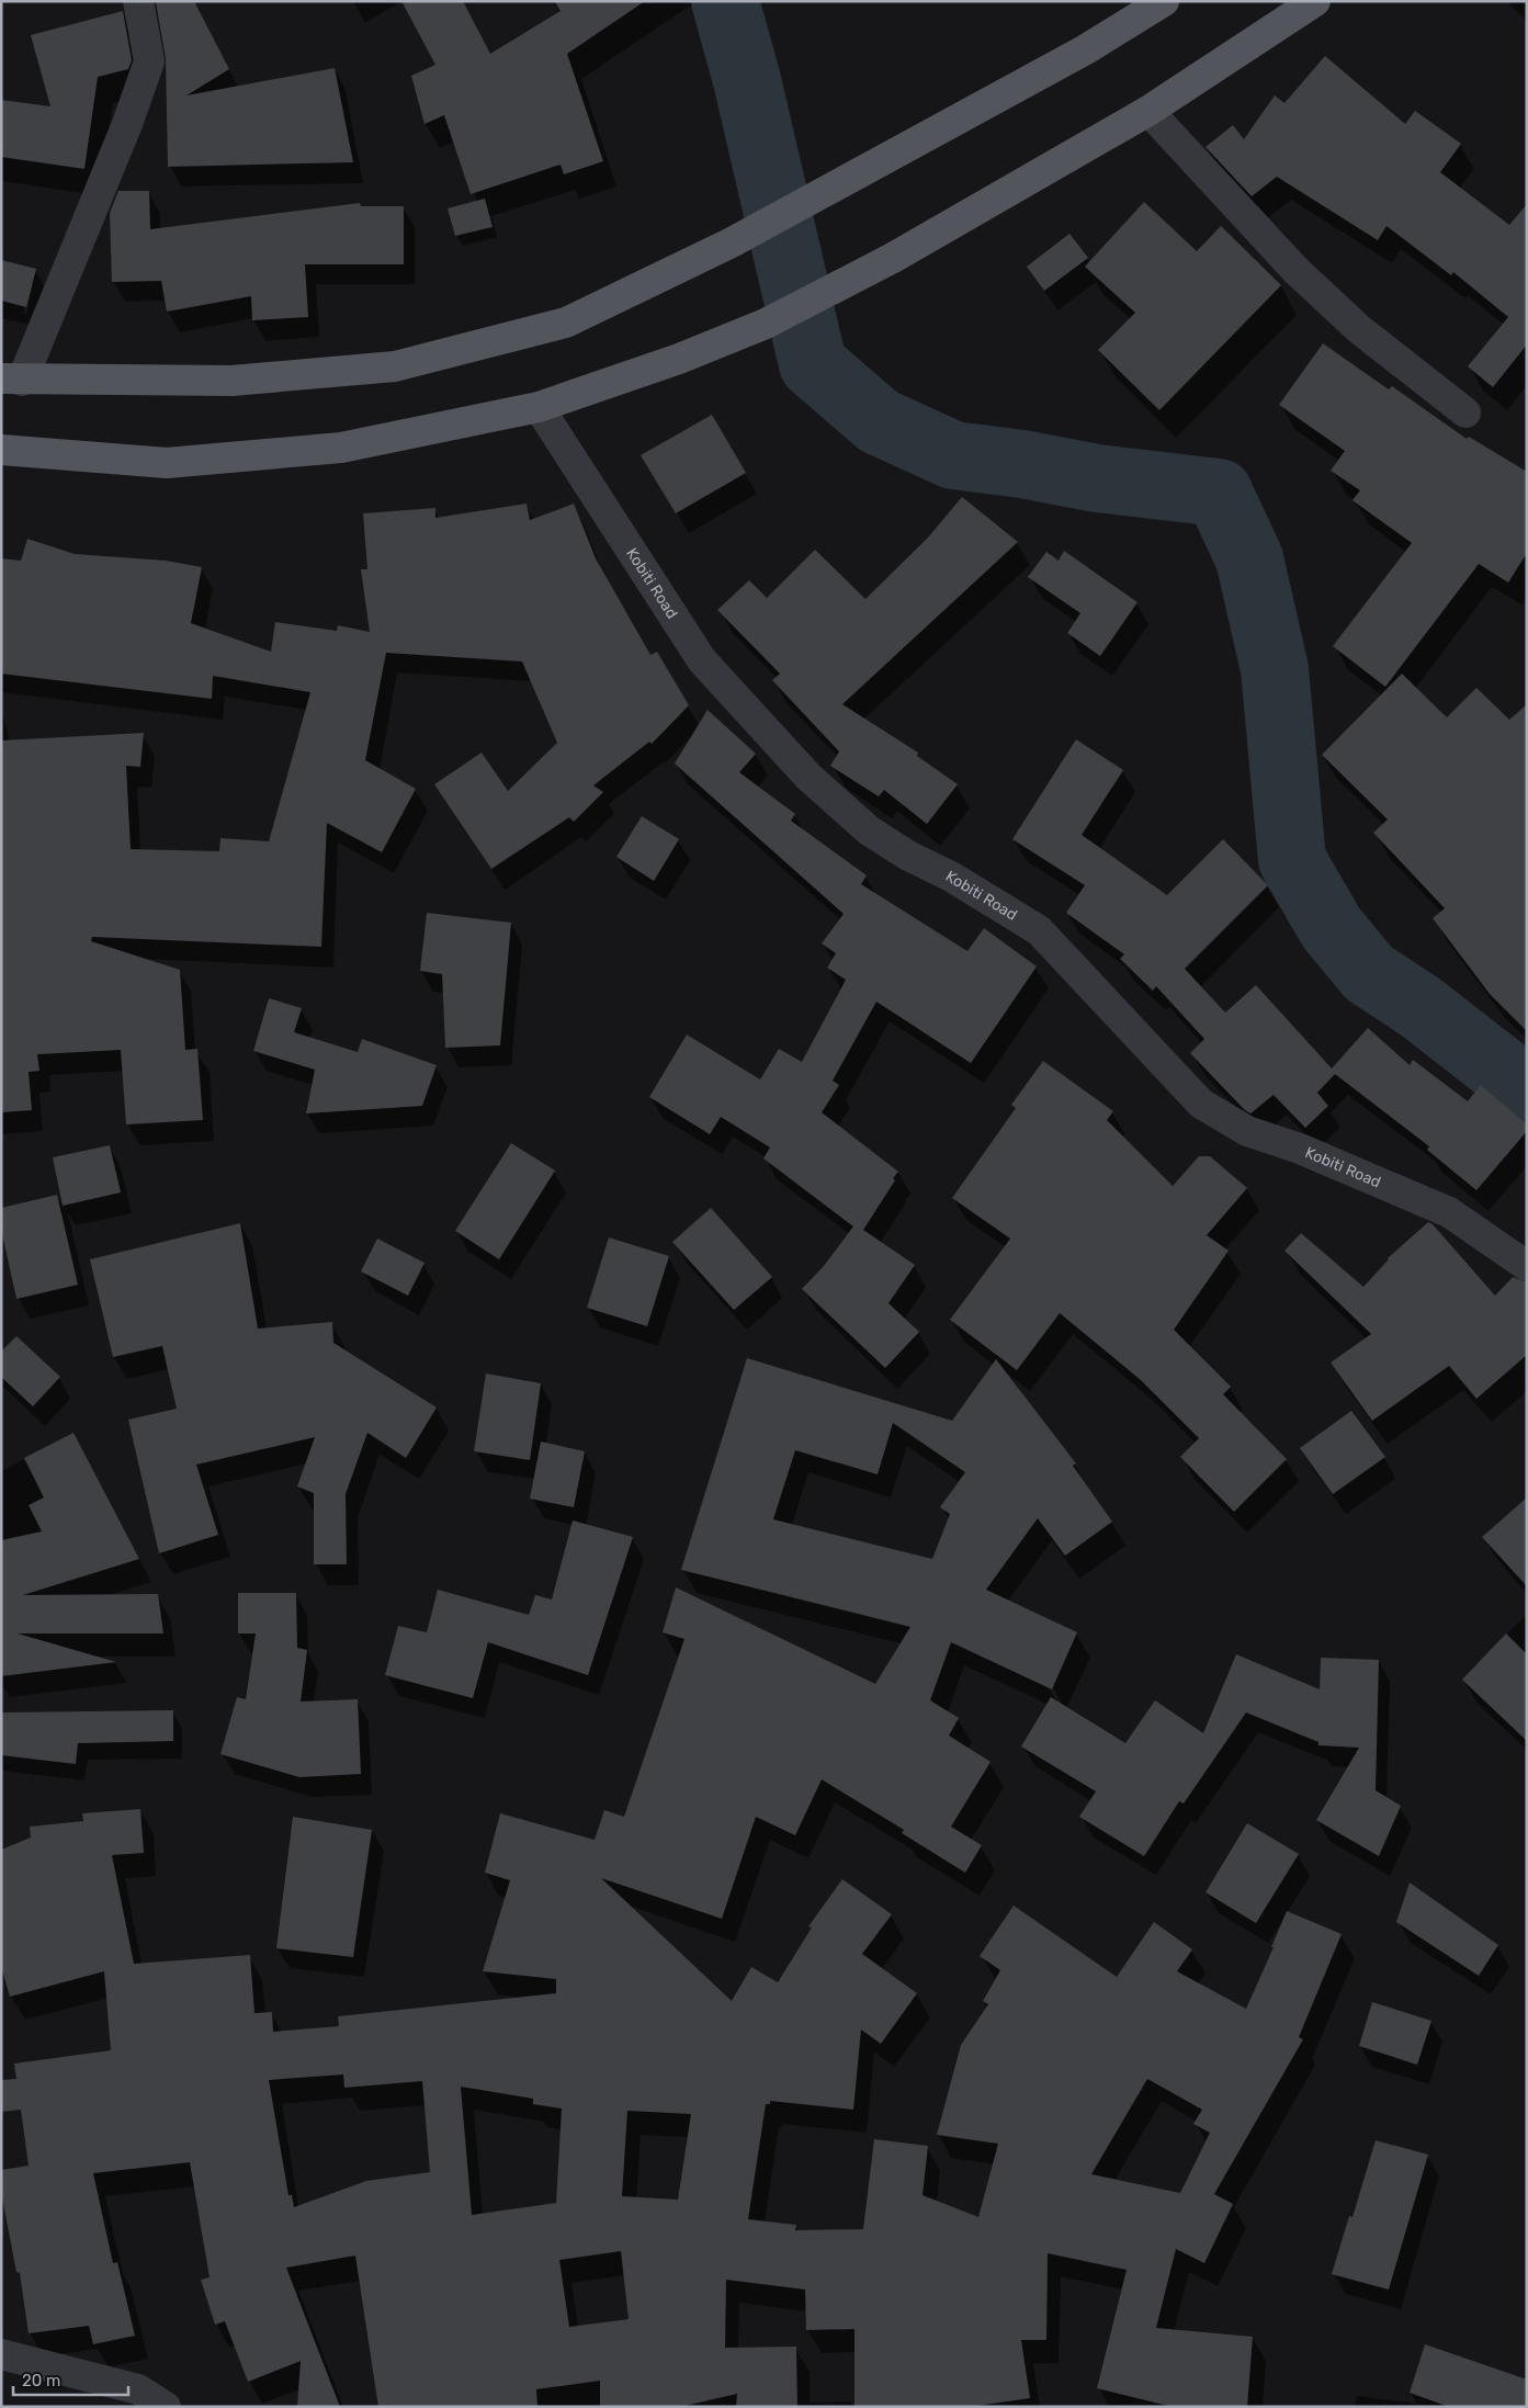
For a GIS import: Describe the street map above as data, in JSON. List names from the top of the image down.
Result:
{
  "streets": {
    "street": ["Kobiti Road"]
  },
  "scale_bar": "20 m"
}
